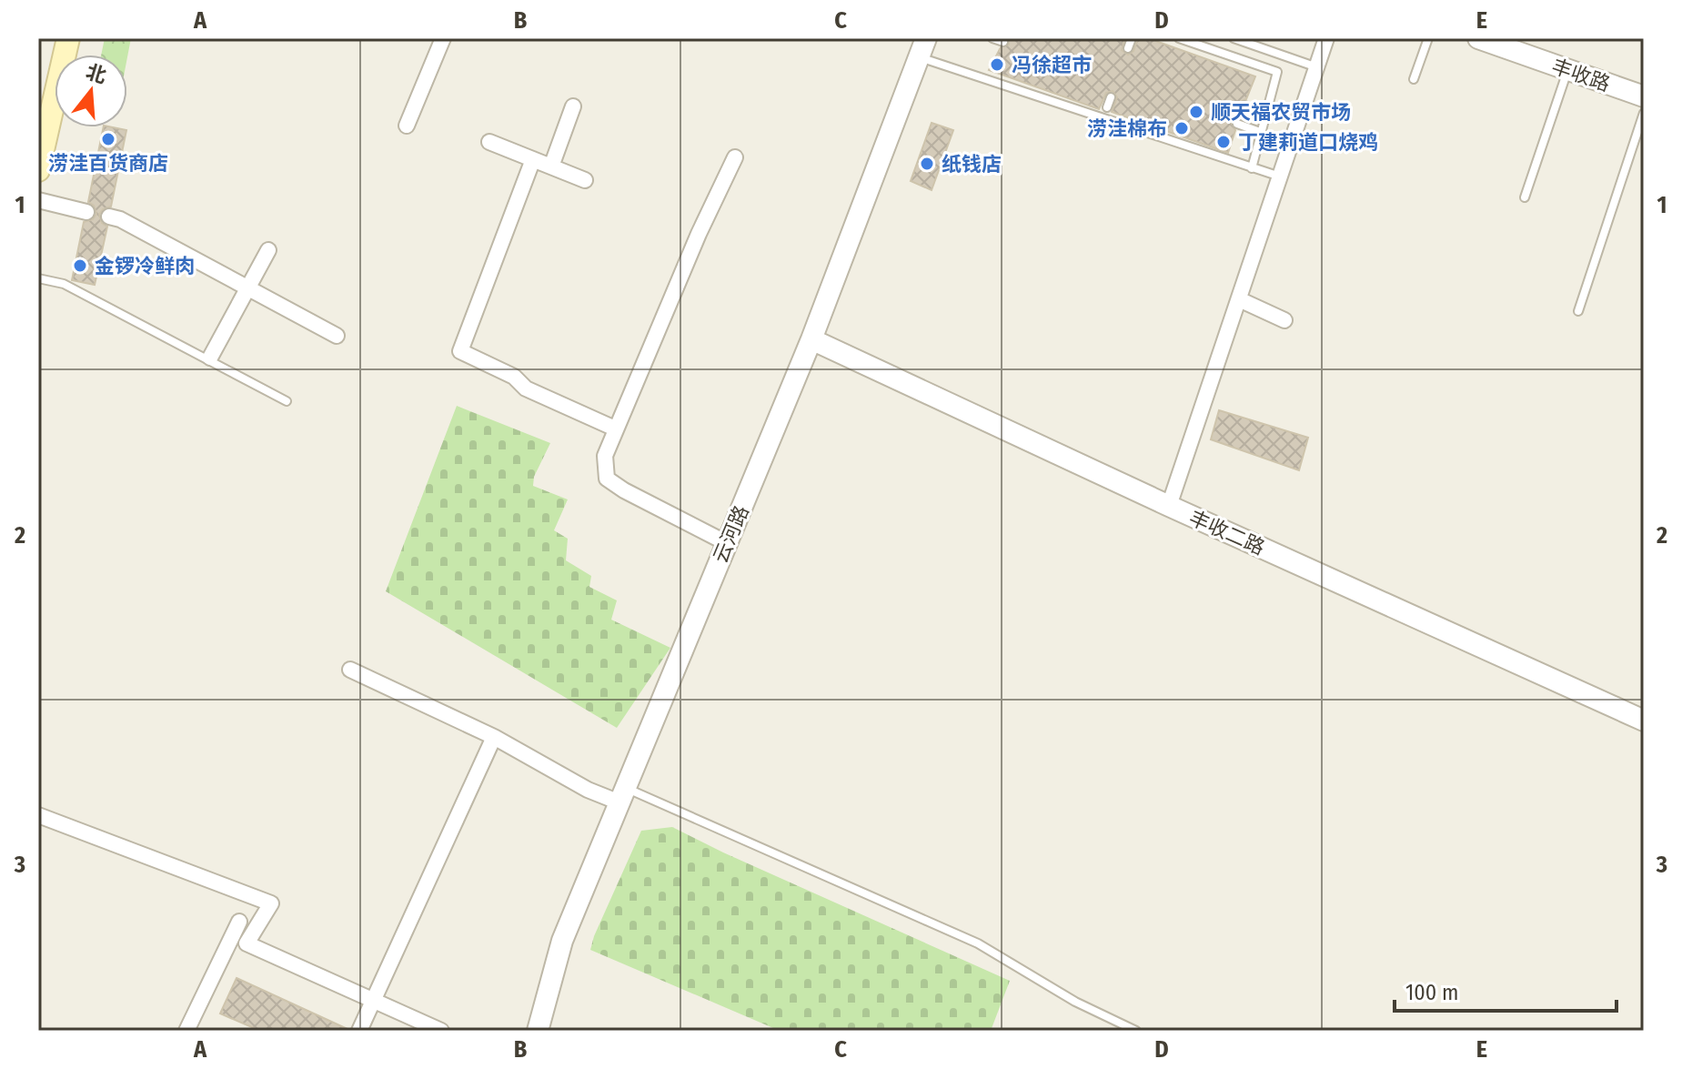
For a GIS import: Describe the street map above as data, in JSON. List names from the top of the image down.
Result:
{
  "streets": {
    "street": ["丰收路", "丰收二路", "云河路"]
  },
  "crossings": [
    ["丰收二路", "云河路"]
  ],
  "places": [
    "冯徐超市",
    "顺天福农贸市场",
    "涝洼棉布",
    "涝洼百货商店",
    "丁建莉道口烧鸡",
    "纸钱店",
    "金锣冷鲜肉"
  ],
  "scale_bar": "100 m",
  "north": "top",
  "grid": {
    "columns": [
      "A",
      "B",
      "C",
      "D",
      "E"
    ],
    "rows": ["1", "2", "3"]
  }
}
